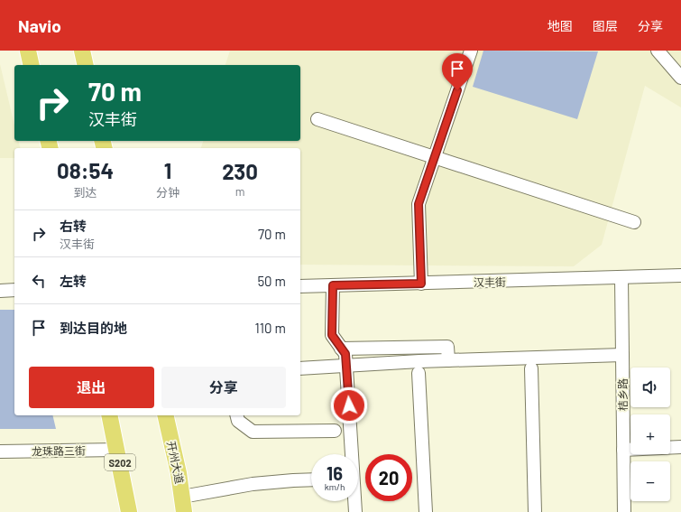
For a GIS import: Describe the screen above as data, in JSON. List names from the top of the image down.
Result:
{
  "streets": {
    "main road": ["S202", "开州大道"],
    "street": ["汉丰街", "桔乡路", "龙珠路三街"]
  },
  "crossings": [
    ["汉丰街", "桔乡路"],
    ["龙珠路三街", "S202"]
  ],
  "page": {
    "header": "Navio",
    "nav": ["地图", "图层", "分享"],
    "turn": ["70 m", "汉丰街"],
    "eta": [
      "08:54",
      "到达",
      "1",
      "分钟",
      "230",
      "m"
    ],
    "list": [
      {
        "name": "右转",
        "note": "汉丰街",
        "value": "70 m"
      },
      {
        "name": "左转",
        "value": "50 m"
      },
      {
        "name": "到达目的地",
        "value": "110 m"
      }
    ],
    "buttons": ["退出", "分享"],
    "map_buttons": ["+", "−"],
    "speed": "16 km/h",
    "limit": "20"
  }
}
